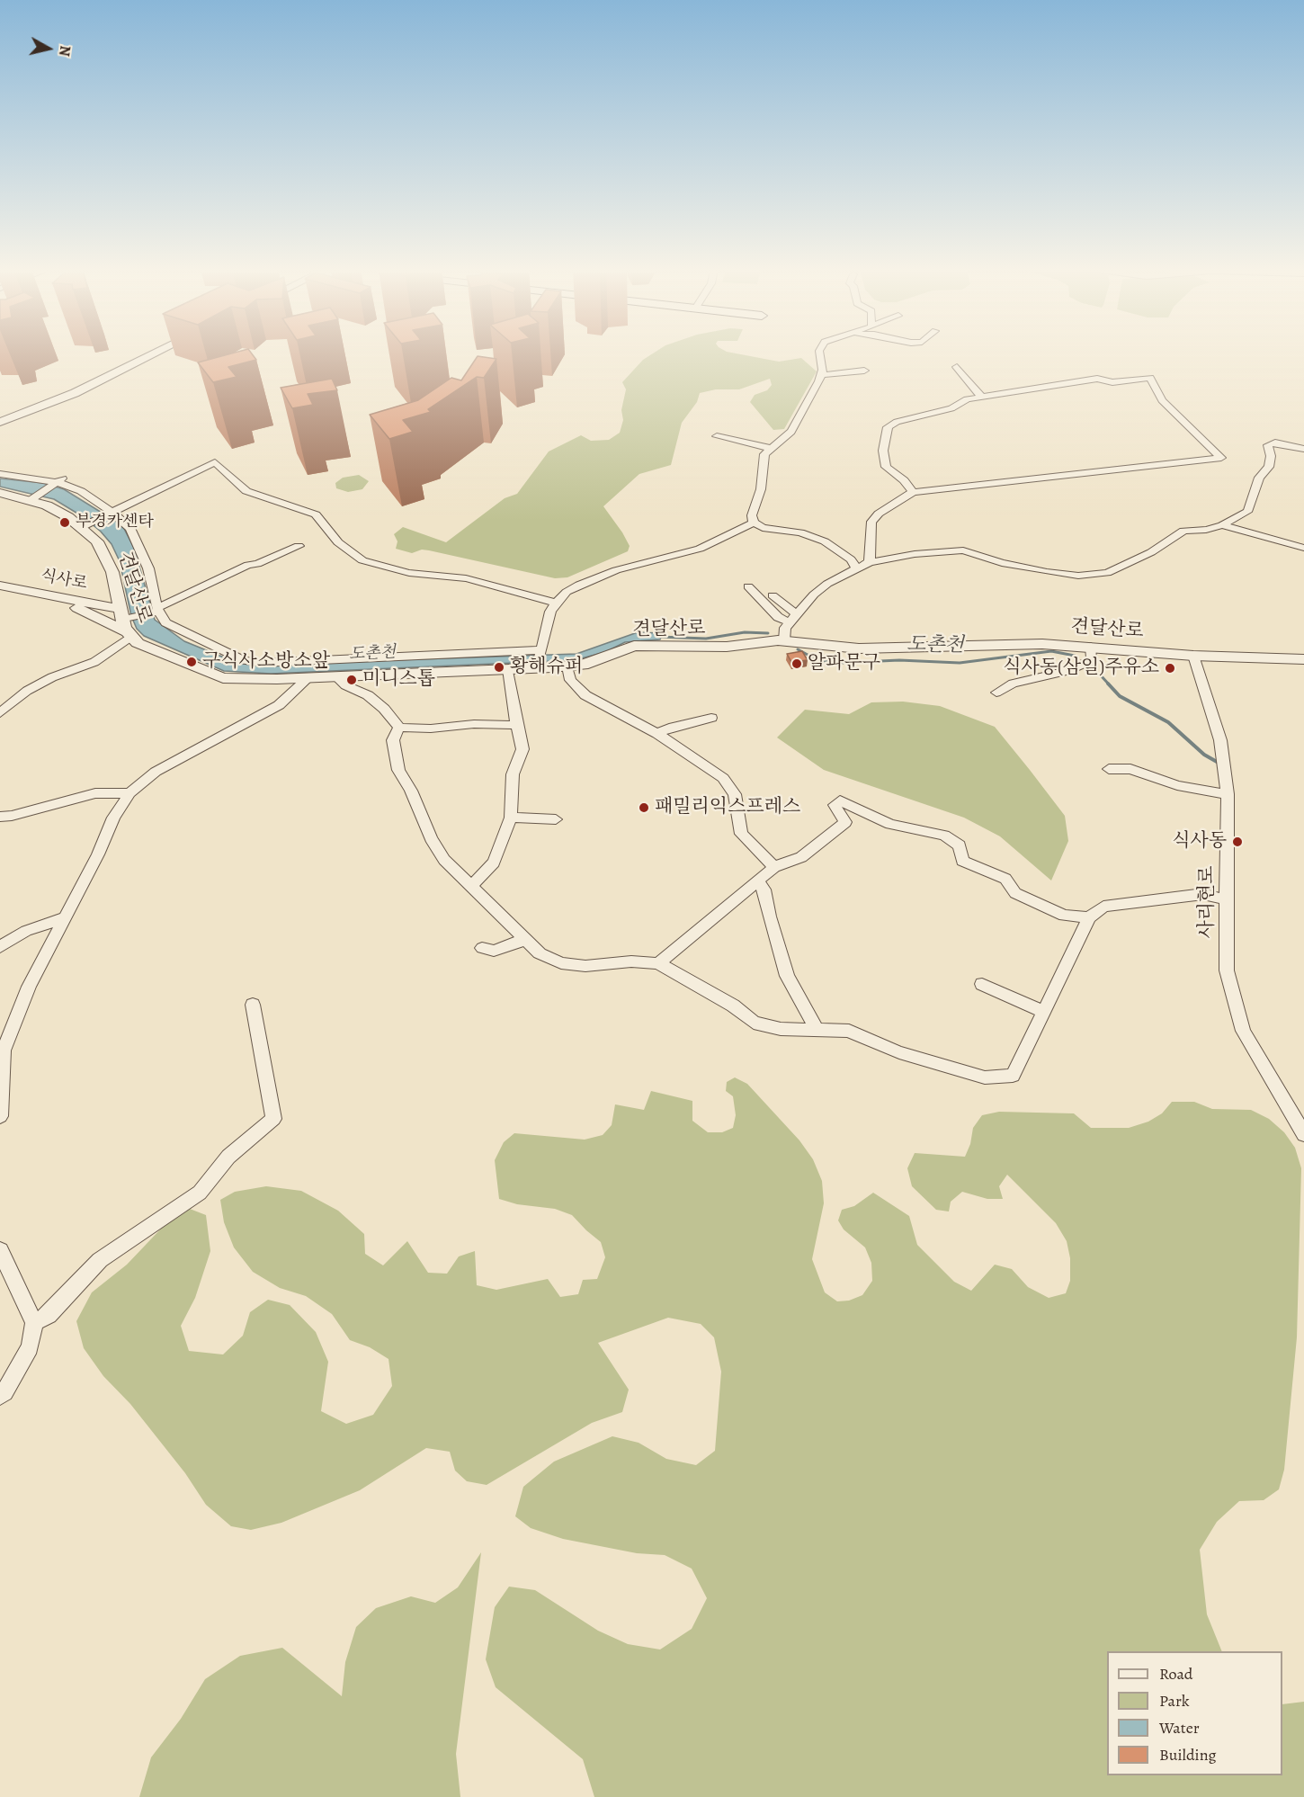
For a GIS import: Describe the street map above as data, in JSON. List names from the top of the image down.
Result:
{
  "streets": {
    "street": ["식사로", "견달산로", "사리현로"]
  },
  "crossings": [
    ["식사로", "견달산로"],
    ["견달산로", "사리현로"]
  ],
  "water": ["도촌천"],
  "places": [
    "부경카센타",
    "구식사소방소앞",
    "알파문구",
    "황해슈퍼",
    "식사동(삼일)주유소",
    "미니스톱",
    "패밀리익스프레스",
    "식사동"
  ],
  "legend": [
    "Road",
    "Park",
    "Water",
    "Building"
  ],
  "north": "right"
}
